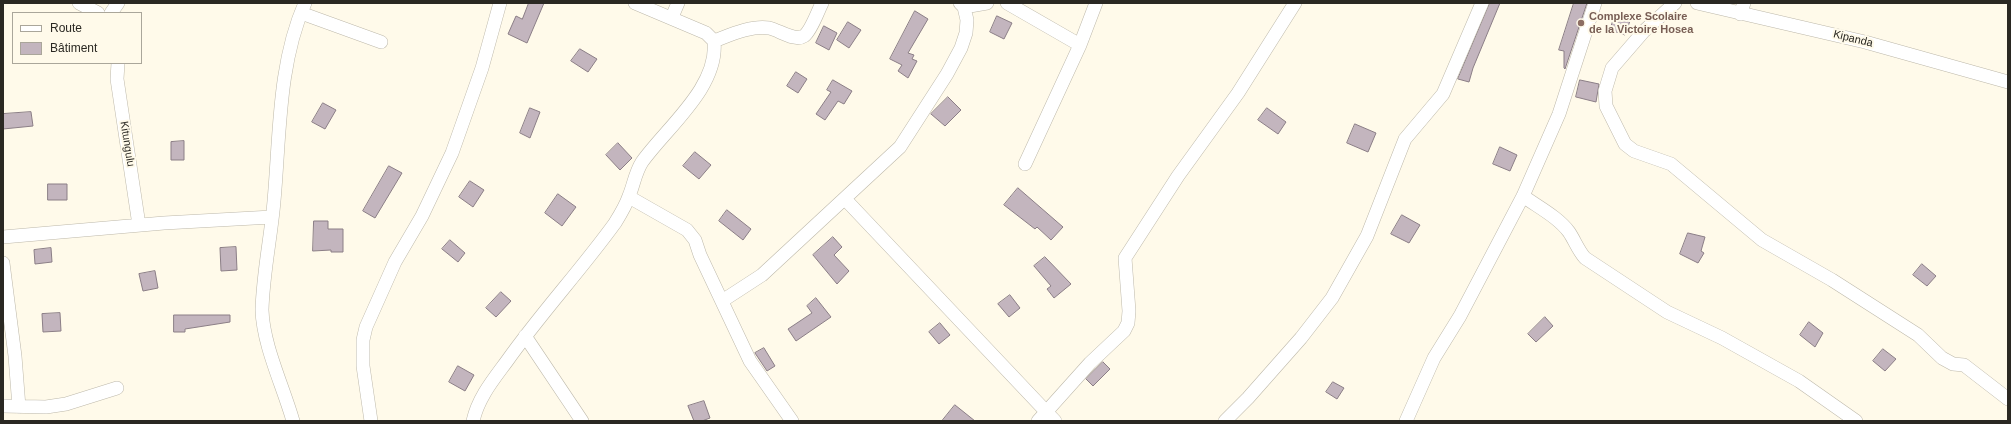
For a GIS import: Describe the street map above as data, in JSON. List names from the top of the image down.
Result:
{
  "streets": {
    "street": ["Kipanda", "Kitungulu"]
  },
  "places": ["Complexe Scolaire de la Victoire Hosea"],
  "legend": ["Route", "Bâtiment"]
}
